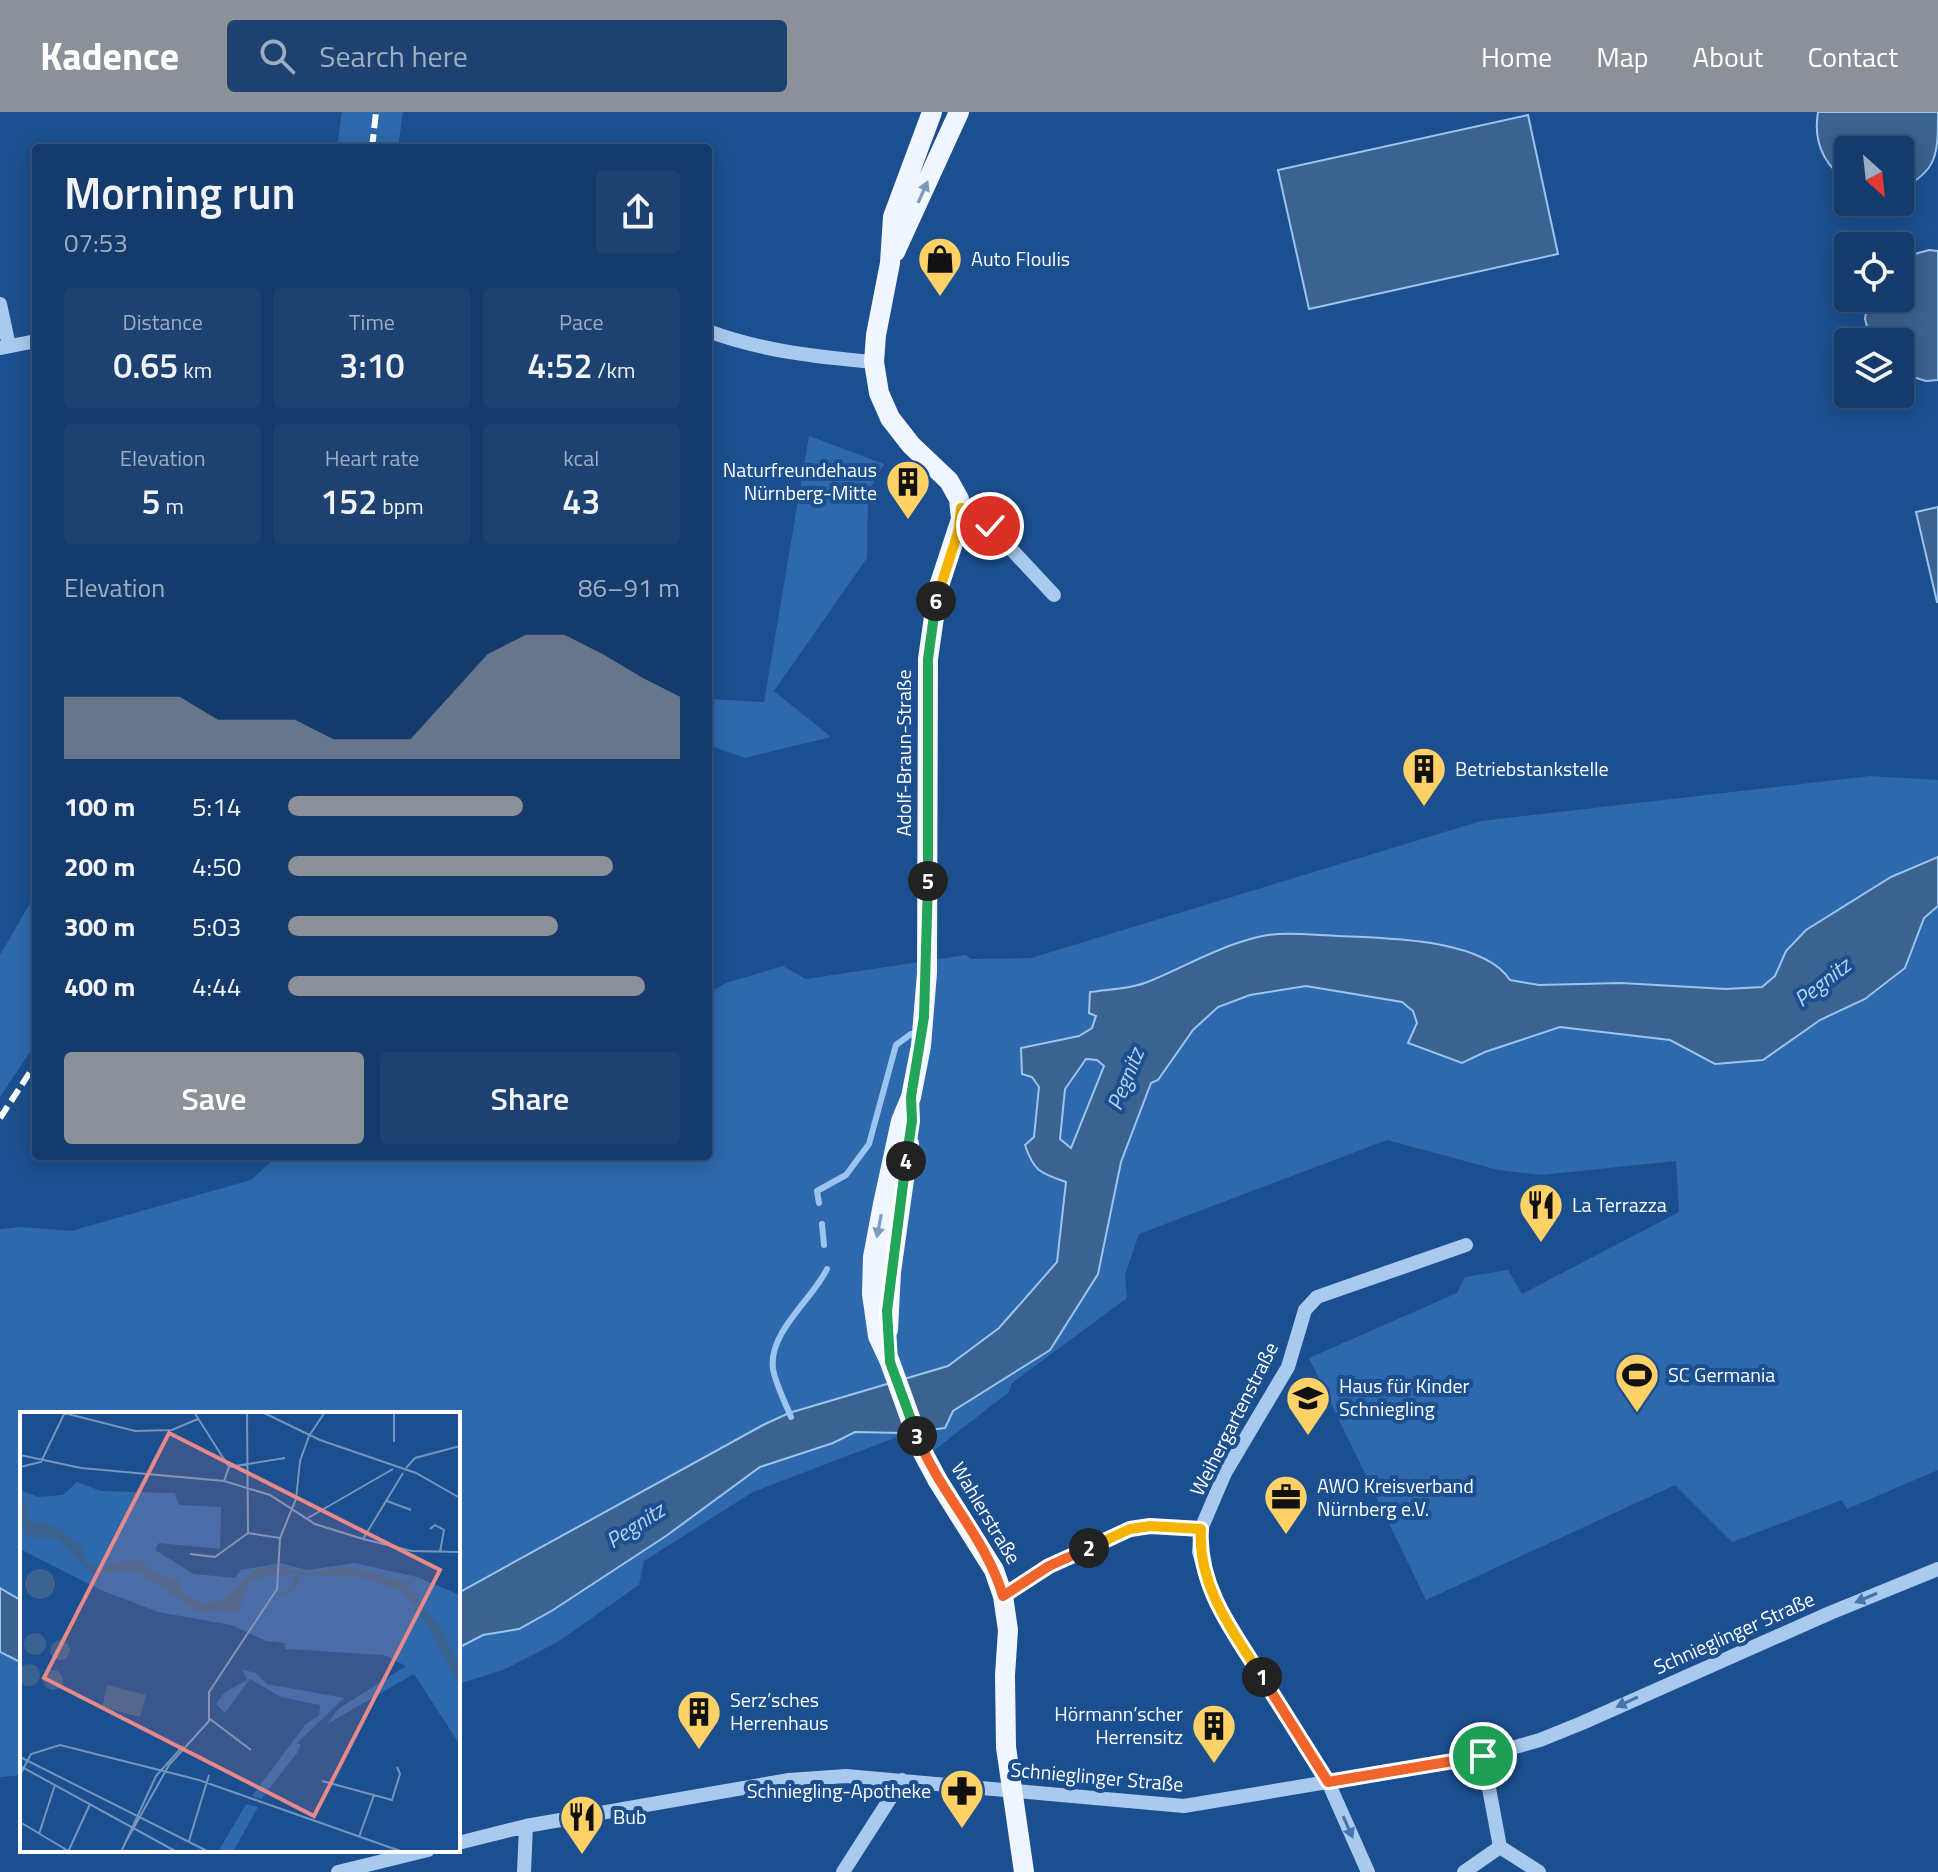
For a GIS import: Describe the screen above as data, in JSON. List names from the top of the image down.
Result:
{
  "streets": {
    "main road": ["Adolf-Braun-Straße", "Wahlerstraße"],
    "street": ["Weihergartenstraße", "Schnieglinger Straße"]
  },
  "crossings": [
    ["Adolf-Braun-Straße", "Wahlerstraße"],
    ["Weihergartenstraße", "Wahlerstraße"],
    ["Weihergartenstraße", "Schnieglinger Straße"],
    ["Wahlerstraße", "Schnieglinger Straße"]
  ],
  "water": ["Pegnitz"],
  "places": {
    "shop": ["Auto Floulis"],
    "building": [
      "Naturfreundehaus Nürnberg-Mitte",
      "Betriebstankstelle",
      "Serz’sches Herrenhaus",
      "Hörmann’scher Herrensitz"
    ],
    "restaurant": ["La Terrazza", "Bub"],
    "sports": ["SC Germania"],
    "school or university": ["Haus für Kinder Schniegling"],
    "office": ["AWO Kreisverband Nürnberg e.V."],
    "pharmacy": ["Schniegling-Apotheke"]
  },
  "north": "bottom right",
  "page": {
    "header": "Kadence",
    "search": "Search here",
    "nav": [
      "Home",
      "Map",
      "About",
      "Contact"
    ],
    "heading": ["Morning run", "07:53"],
    "stats": [
      ["Distance", "0.65 km"],
      ["Time", "3:10"],
      ["Pace", "4:52 /km"],
      ["Elevation", "5 m"],
      ["Heart rate", "152 bpm"],
      ["kcal", "43"]
    ],
    "chart": ["Elevation", "86–91 m"],
    "pins": [
      "6",
      "5",
      "4",
      "3",
      "2",
      "1"
    ],
    "list": [
      {
        "name": "100 m",
        "note": "5:14"
      },
      {
        "name": "200 m",
        "note": "4:50"
      },
      {
        "name": "300 m",
        "note": "5:03"
      },
      {
        "name": "400 m",
        "note": "4:44"
      }
    ],
    "buttons": ["Save", "Share"]
  }
}
